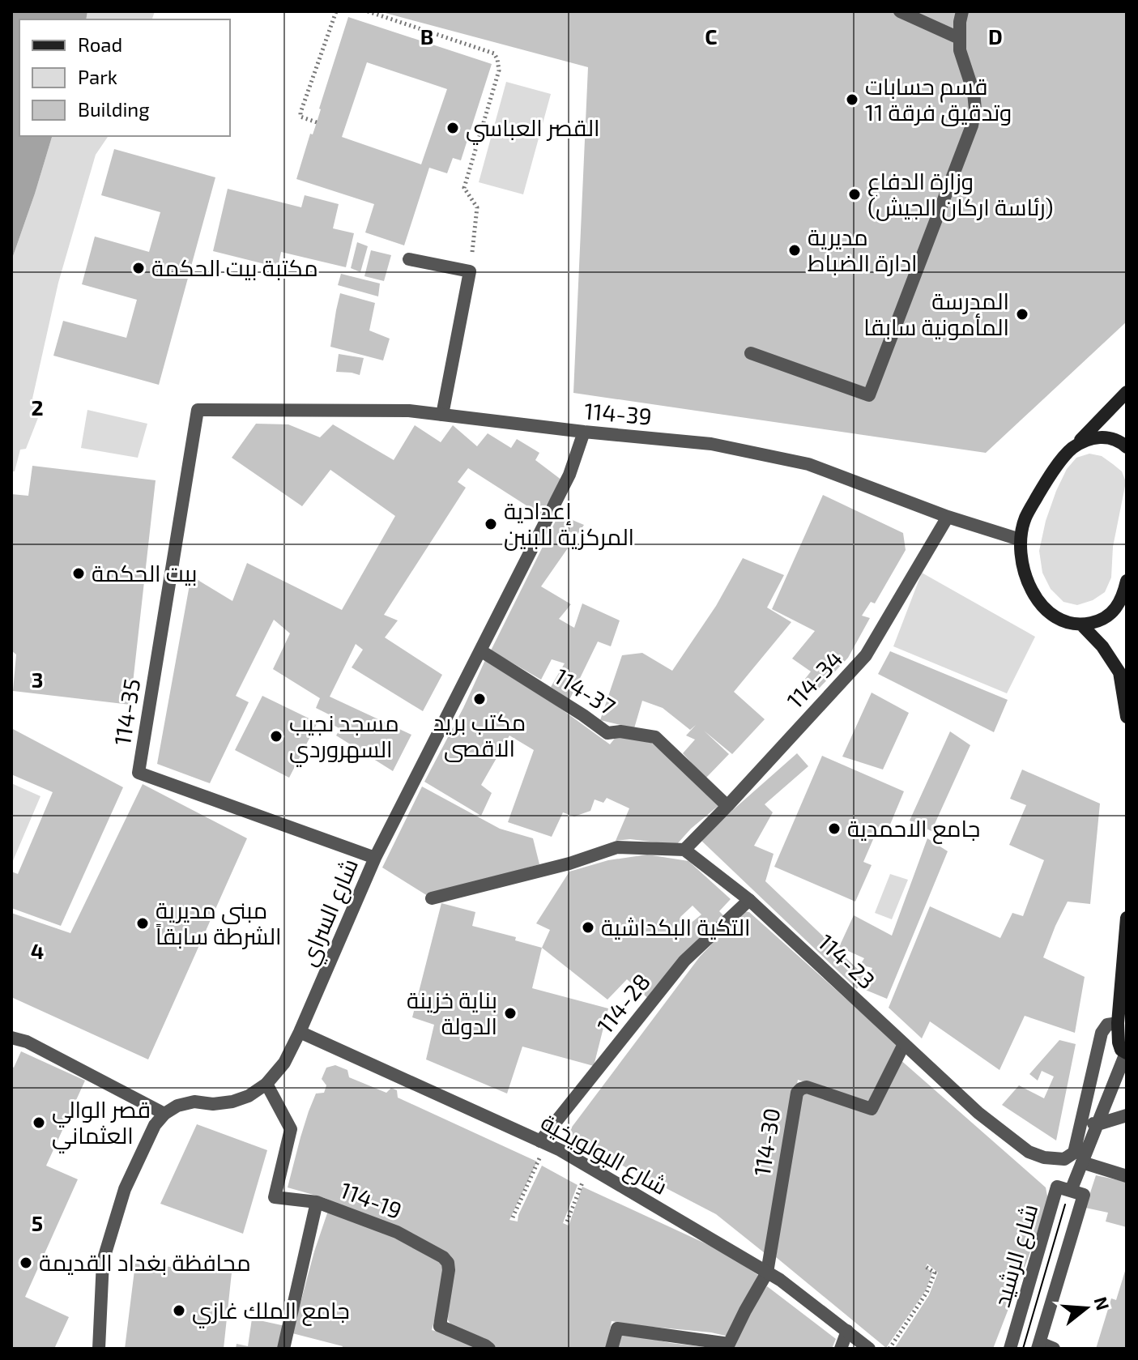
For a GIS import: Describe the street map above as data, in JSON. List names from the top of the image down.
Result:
{
  "streets": {
    "main road": ["شارع الرشيد"],
    "street": [
      "114-39",
      "114-34",
      "114-37",
      "114-35",
      "شارع السراي",
      "114-23",
      "114-28",
      "114-30",
      "شارع البولويخية",
      "114-19"
    ]
  },
  "crossings": [
    ["114-39", "114-34"],
    ["114-39", "114-35"],
    ["114-39", "شارع السراي"],
    ["114-34", "114-37"],
    ["114-34", "114-23"],
    ["114-37", "شارع السراي"],
    ["114-35", "شارع السراي"],
    ["شارع السراي", "شارع البولويخية"],
    ["شارع السراي", "114-19"],
    ["114-23", "114-28"],
    ["114-23", "114-30"],
    ["114-23", "شارع الرشيد"],
    ["114-28", "شارع البولويخية"],
    ["114-30", "شارع البولويخية"]
  ],
  "places": [
    "قسم حسابات وتدقيق فرقة 11",
    "القصر العباسي",
    "وزارة الدفاع (رئاسة اركان الجيش)",
    "مديرية ادارة الضباط",
    "مكتبة بيت الحكمة",
    "المدرسة المأمونية سابقا",
    "إعدادية المركزية للبنين",
    "بيت الحكمة",
    "مكتب بريد الاقصى",
    "مسجد نجيب السهروردي",
    "جامع الاحمدية",
    "مبنى مديرية الشرطة سابقاً",
    "التكية البكداشية",
    "بناية خزينة الدولة",
    "قصر الوالي العثماني",
    "محافظة بغداد القديمة",
    "جامع الملك غازي"
  ],
  "legend": ["Road", "Park", "Building"],
  "north": "right",
  "grid": {
    "columns": ["B", "C", "D"],
    "rows": [
      "2",
      "3",
      "4",
      "5"
    ]
  }
}
